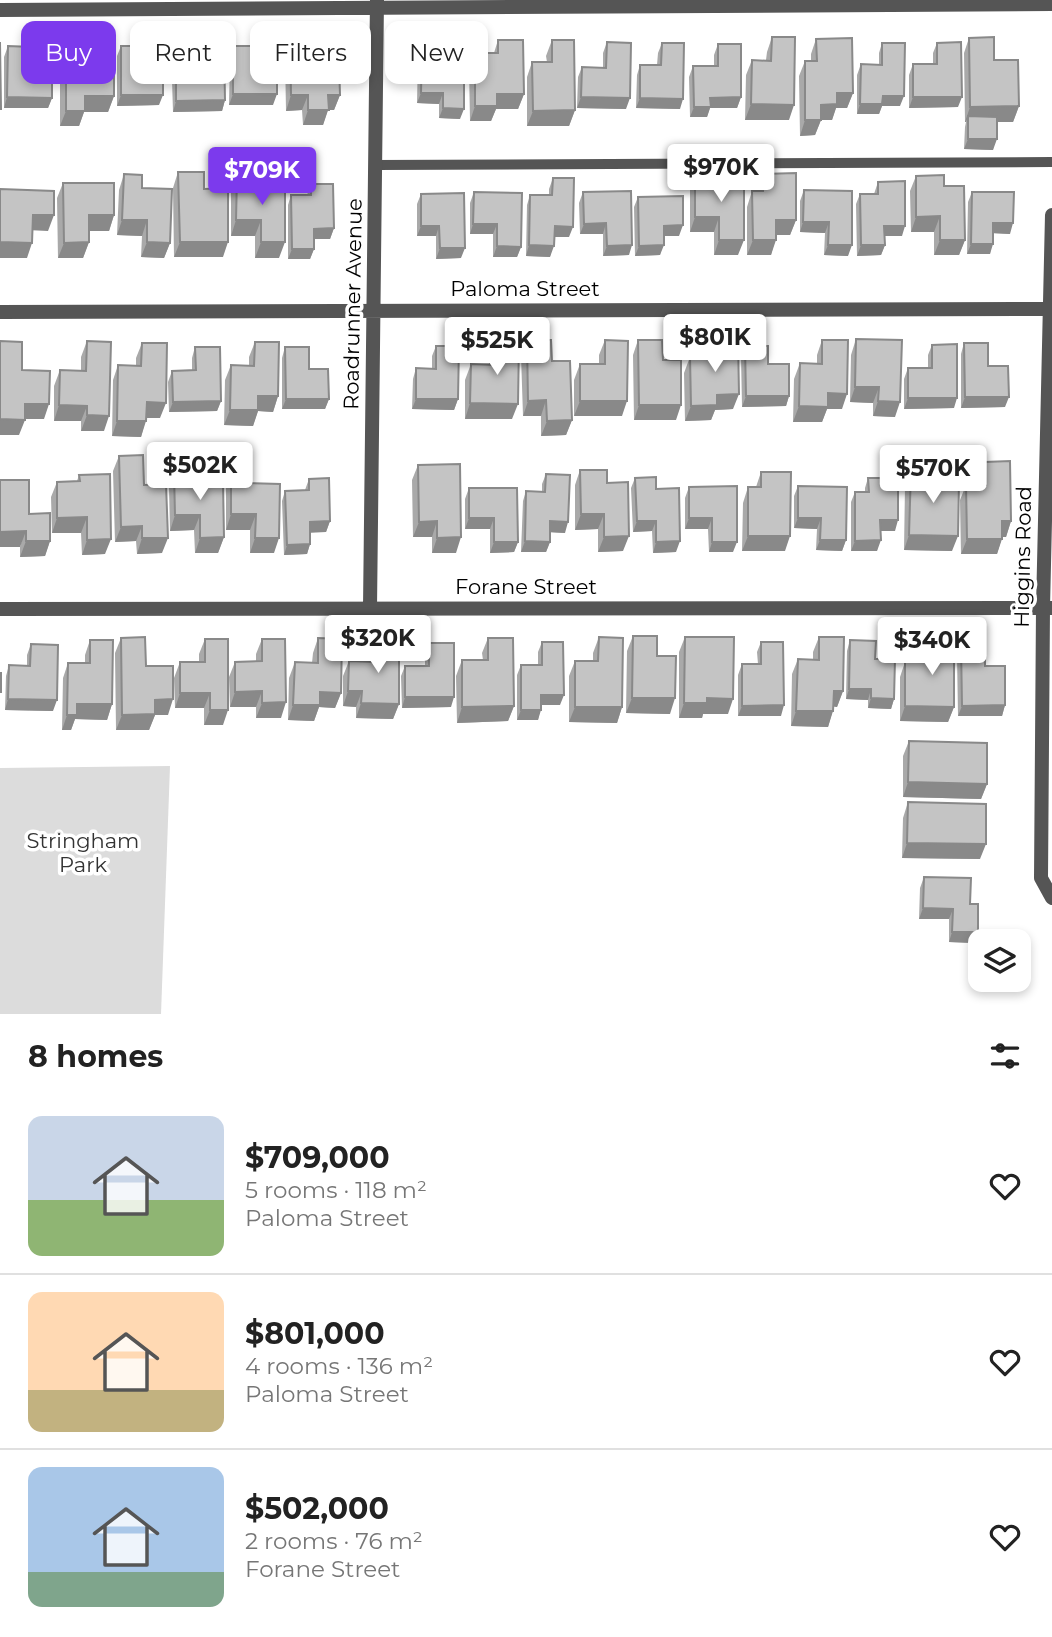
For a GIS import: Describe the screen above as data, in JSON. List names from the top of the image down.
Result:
{
  "streets": {
    "street": [
      "Paloma Street",
      "Roadrunner Avenue",
      "Higgins Road",
      "Forane Street"
    ]
  },
  "crossings": [
    ["Paloma Street", "Roadrunner Avenue"],
    ["Paloma Street", "Higgins Road"],
    ["Roadrunner Avenue", "Forane Street"],
    ["Higgins Road", "Forane Street"]
  ],
  "parks": ["Stringham Park"],
  "page": {
    "chip": [
      "Buy",
      "Rent",
      "Filters",
      "New"
    ],
    "price": [
      "$970K",
      "$709K",
      "$801K",
      "$525K",
      "$502K",
      "$570K",
      "$320K",
      "$340K"
    ],
    "heading": "8 homes",
    "list": [
      {
        "name": "$709,000",
        "note": "5 rooms · 118 m² · Paloma Street"
      },
      {
        "name": "$801,000",
        "note": "4 rooms · 136 m² · Paloma Street"
      },
      {
        "name": "$502,000",
        "note": "2 rooms · 76 m² · Forane Street"
      }
    ]
  }
}
